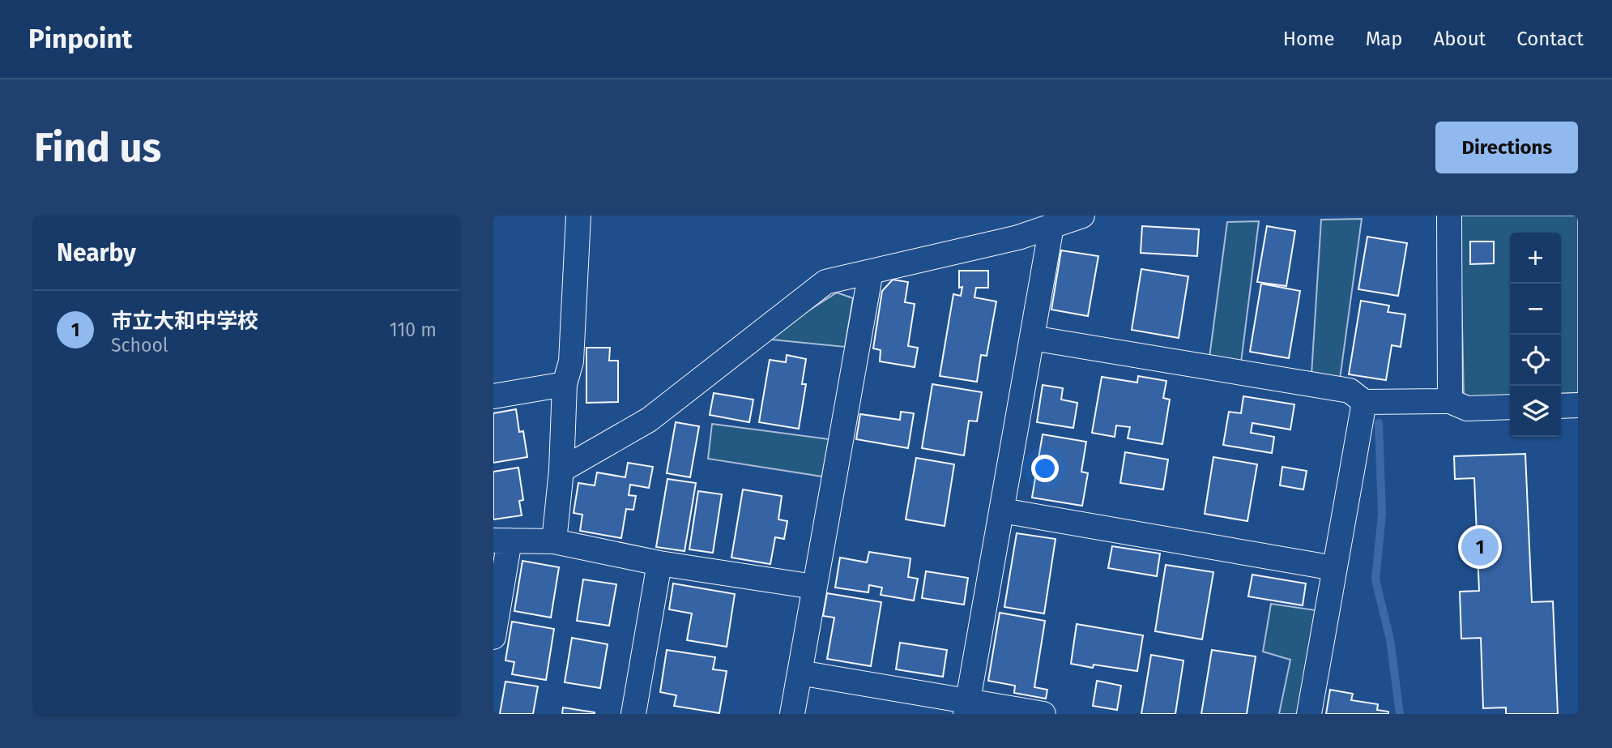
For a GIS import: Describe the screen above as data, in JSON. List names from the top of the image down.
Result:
{
  "page": {
    "header": "Pinpoint",
    "nav": [
      "Home",
      "Map",
      "About",
      "Contact"
    ],
    "buttons": "Directions",
    "title": "Find us",
    "heading": "Nearby",
    "map_buttons": ["+", "−"],
    "list": [
      {
        "mark": "1",
        "name": "市立大和中学校",
        "note": "School",
        "value": "110 m"
      }
    ],
    "pins": "1"
  }
}
